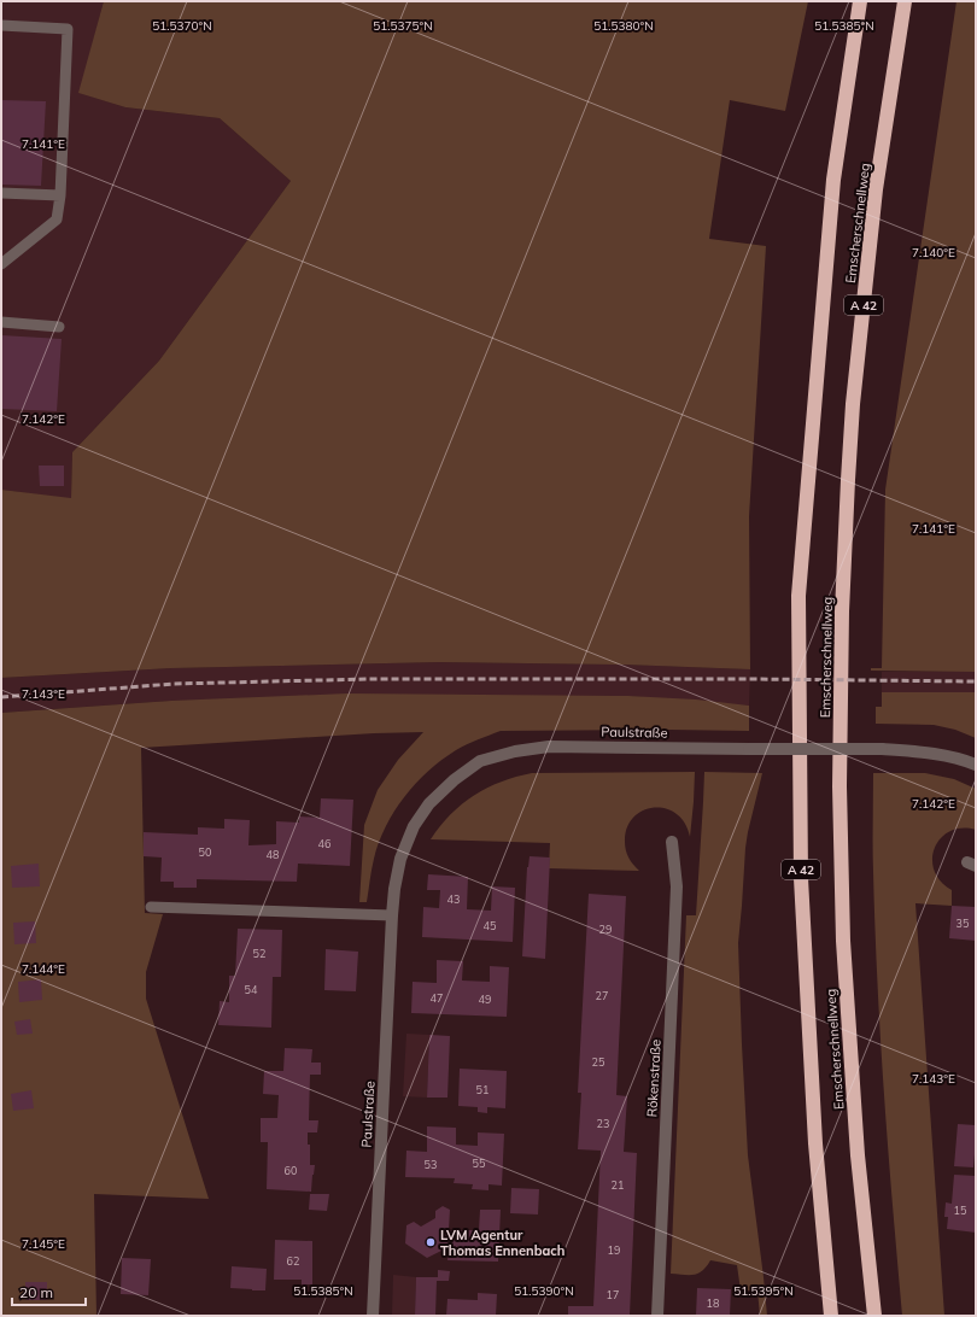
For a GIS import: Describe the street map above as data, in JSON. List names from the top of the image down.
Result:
{
  "streets": {
    "highway": ["Emscherschnellweg", "A 42"],
    "street": ["Paulstraße", "Rökenstraße"]
  },
  "places": ["LVM Agentur Thomas Ennenbach"],
  "house_numbers": [
    "46",
    "50",
    "48",
    "43",
    "35",
    "45",
    "29",
    "52",
    "54",
    "27",
    "47",
    "49",
    "25",
    "51",
    "23",
    "55",
    "53",
    "60",
    "21",
    "15",
    "19",
    "62",
    "17",
    "18"
  ],
  "scale_bar": "20 m",
  "coordinates": [
    "51.5370°N",
    "51.5380°N",
    "51.5385°N",
    "51.5375°N",
    "7.141°E",
    "7.140°E",
    "7.142°E",
    "7.143°E",
    "7.144°E",
    "7.145°E",
    "51.5390°N",
    "51.5395°N"
  ]
}
